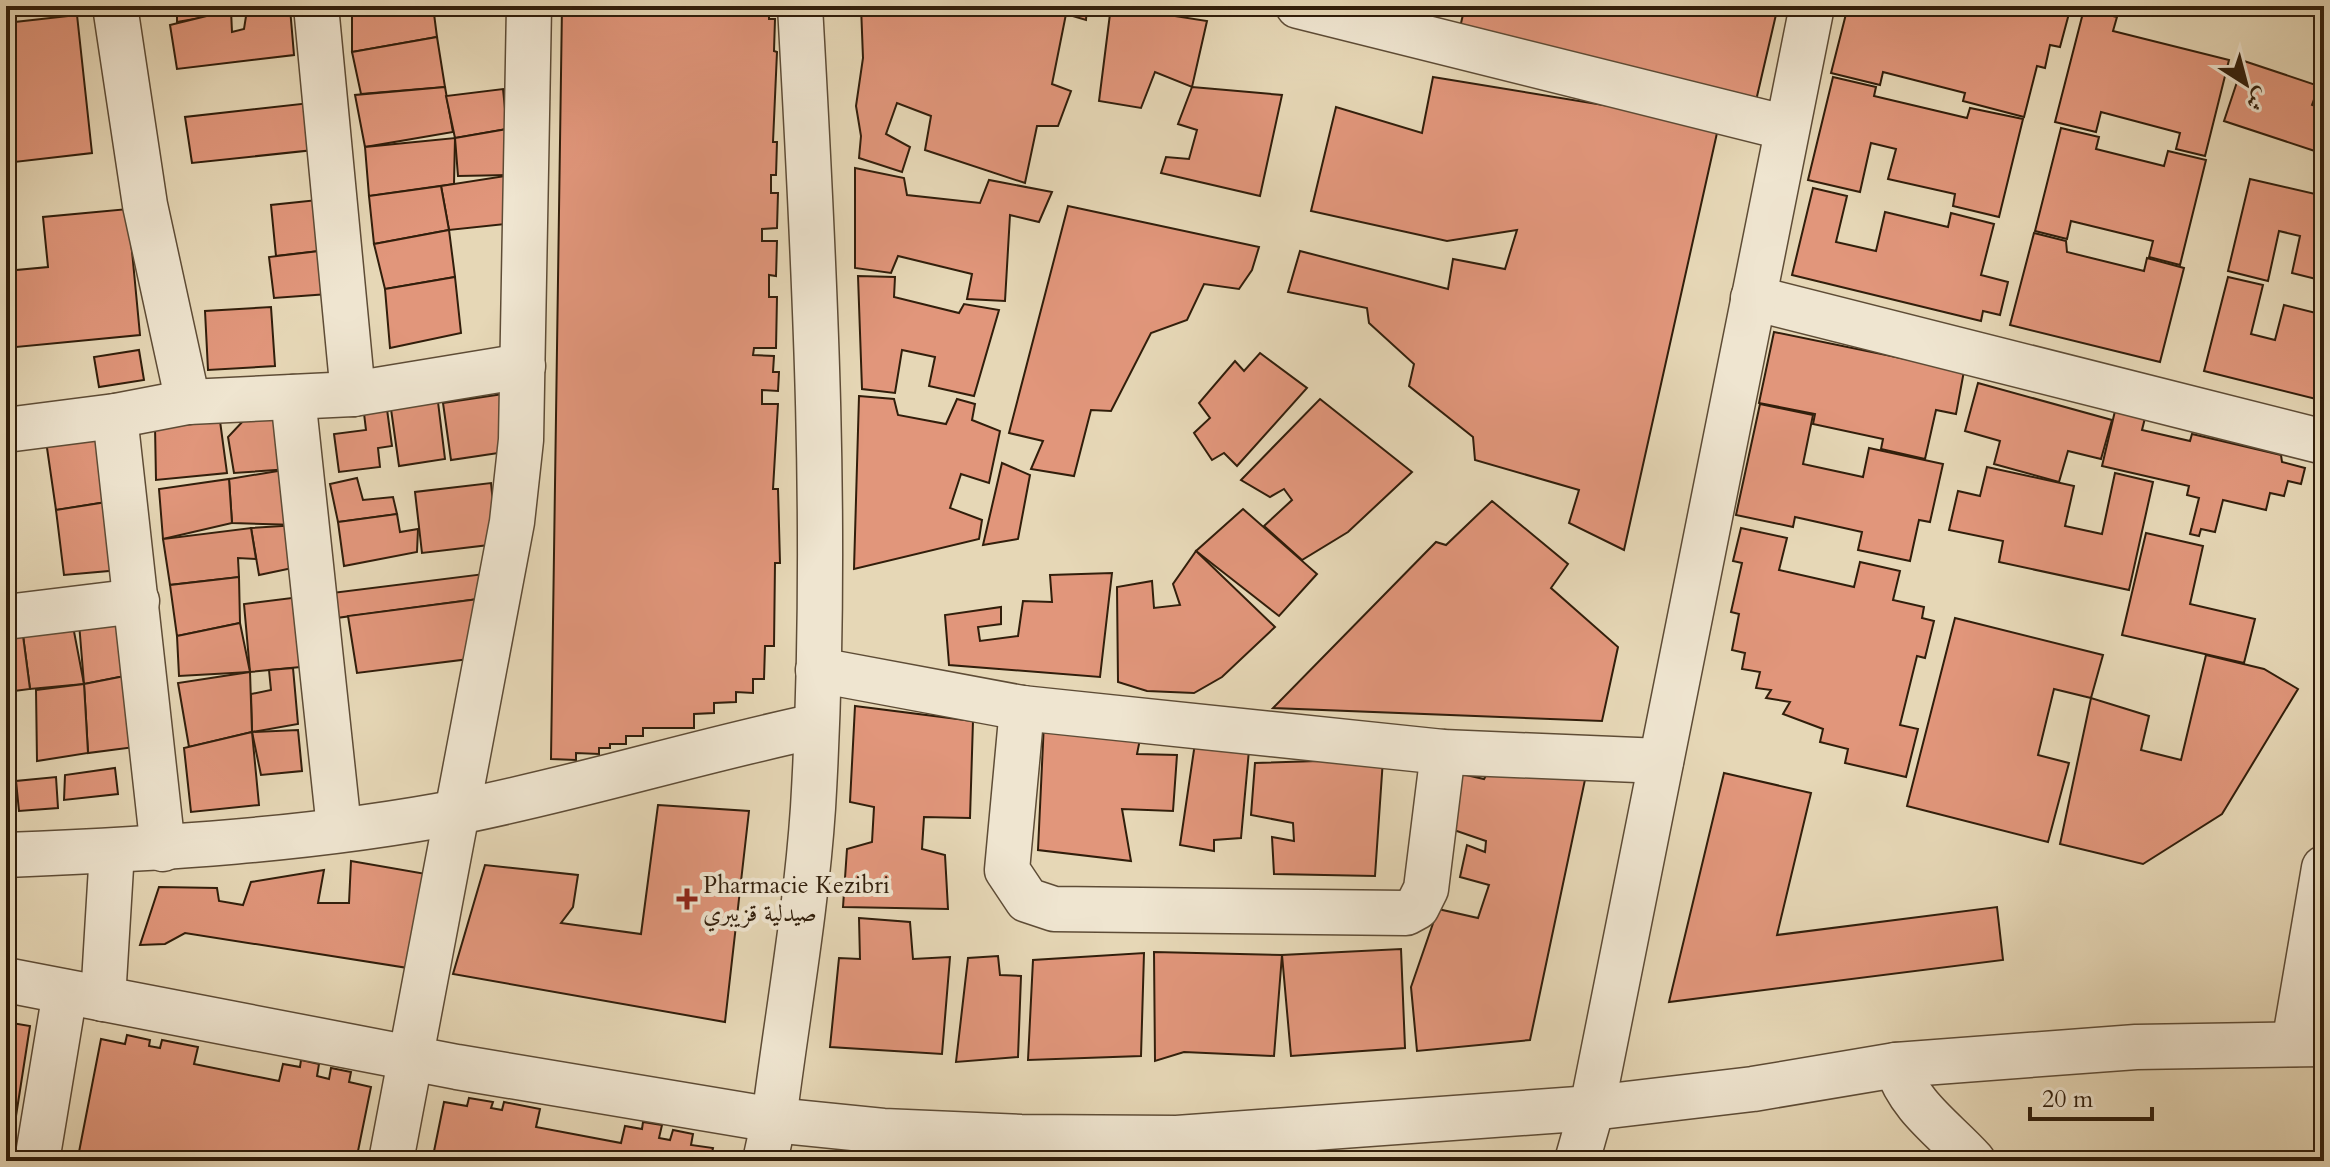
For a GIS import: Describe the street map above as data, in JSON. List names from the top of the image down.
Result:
{
  "places": {
    "health": ["Pharmacie Kezibri صيدلية قزيبري"]
  },
  "scale_bar": "20 m",
  "north": "bottom right"
}
